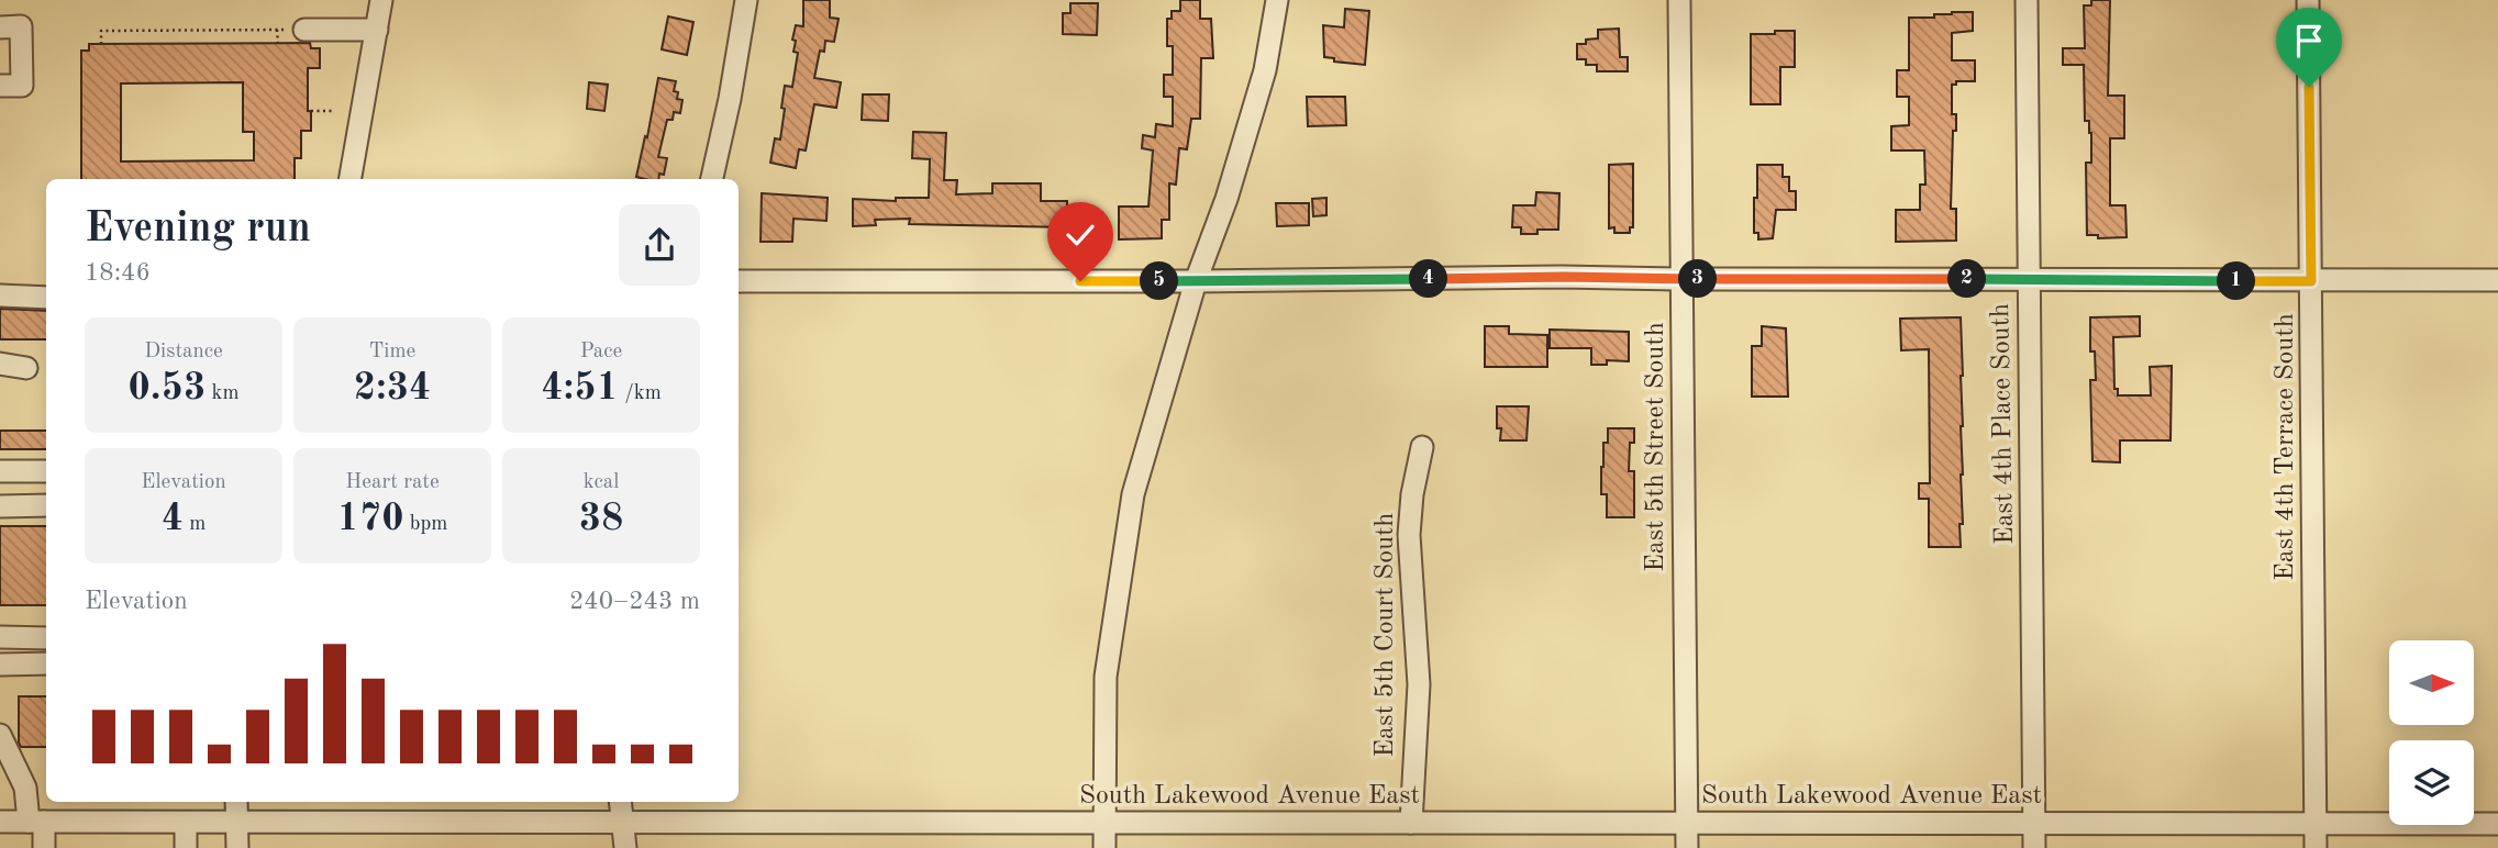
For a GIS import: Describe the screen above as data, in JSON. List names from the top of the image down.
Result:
{
  "streets": {
    "street": [
      "East 4th Place South",
      "East 5th Street South",
      "East 4th Terrace South",
      "East 5th Court South",
      "South Lakewood Avenue East"
    ]
  },
  "crossings": [
    ["East 4th Place South", "South Lakewood Avenue East"],
    ["East 5th Street South", "South Lakewood Avenue East"],
    ["East 4th Terrace South", "South Lakewood Avenue East"],
    ["East 5th Court South", "South Lakewood Avenue East"]
  ],
  "north": "right",
  "page": {
    "heading": ["Evening run", "18:46"],
    "pins": [
      "2",
      "3",
      "4",
      "1",
      "5"
    ],
    "stats": [
      ["Distance", "0.53 km"],
      ["Time", "2:34"],
      ["Pace", "4:51 /km"],
      ["Elevation", "4 m"],
      ["Heart rate", "170 bpm"],
      ["kcal", "38"]
    ],
    "chart": ["Elevation", "240–243 m"]
  }
}
